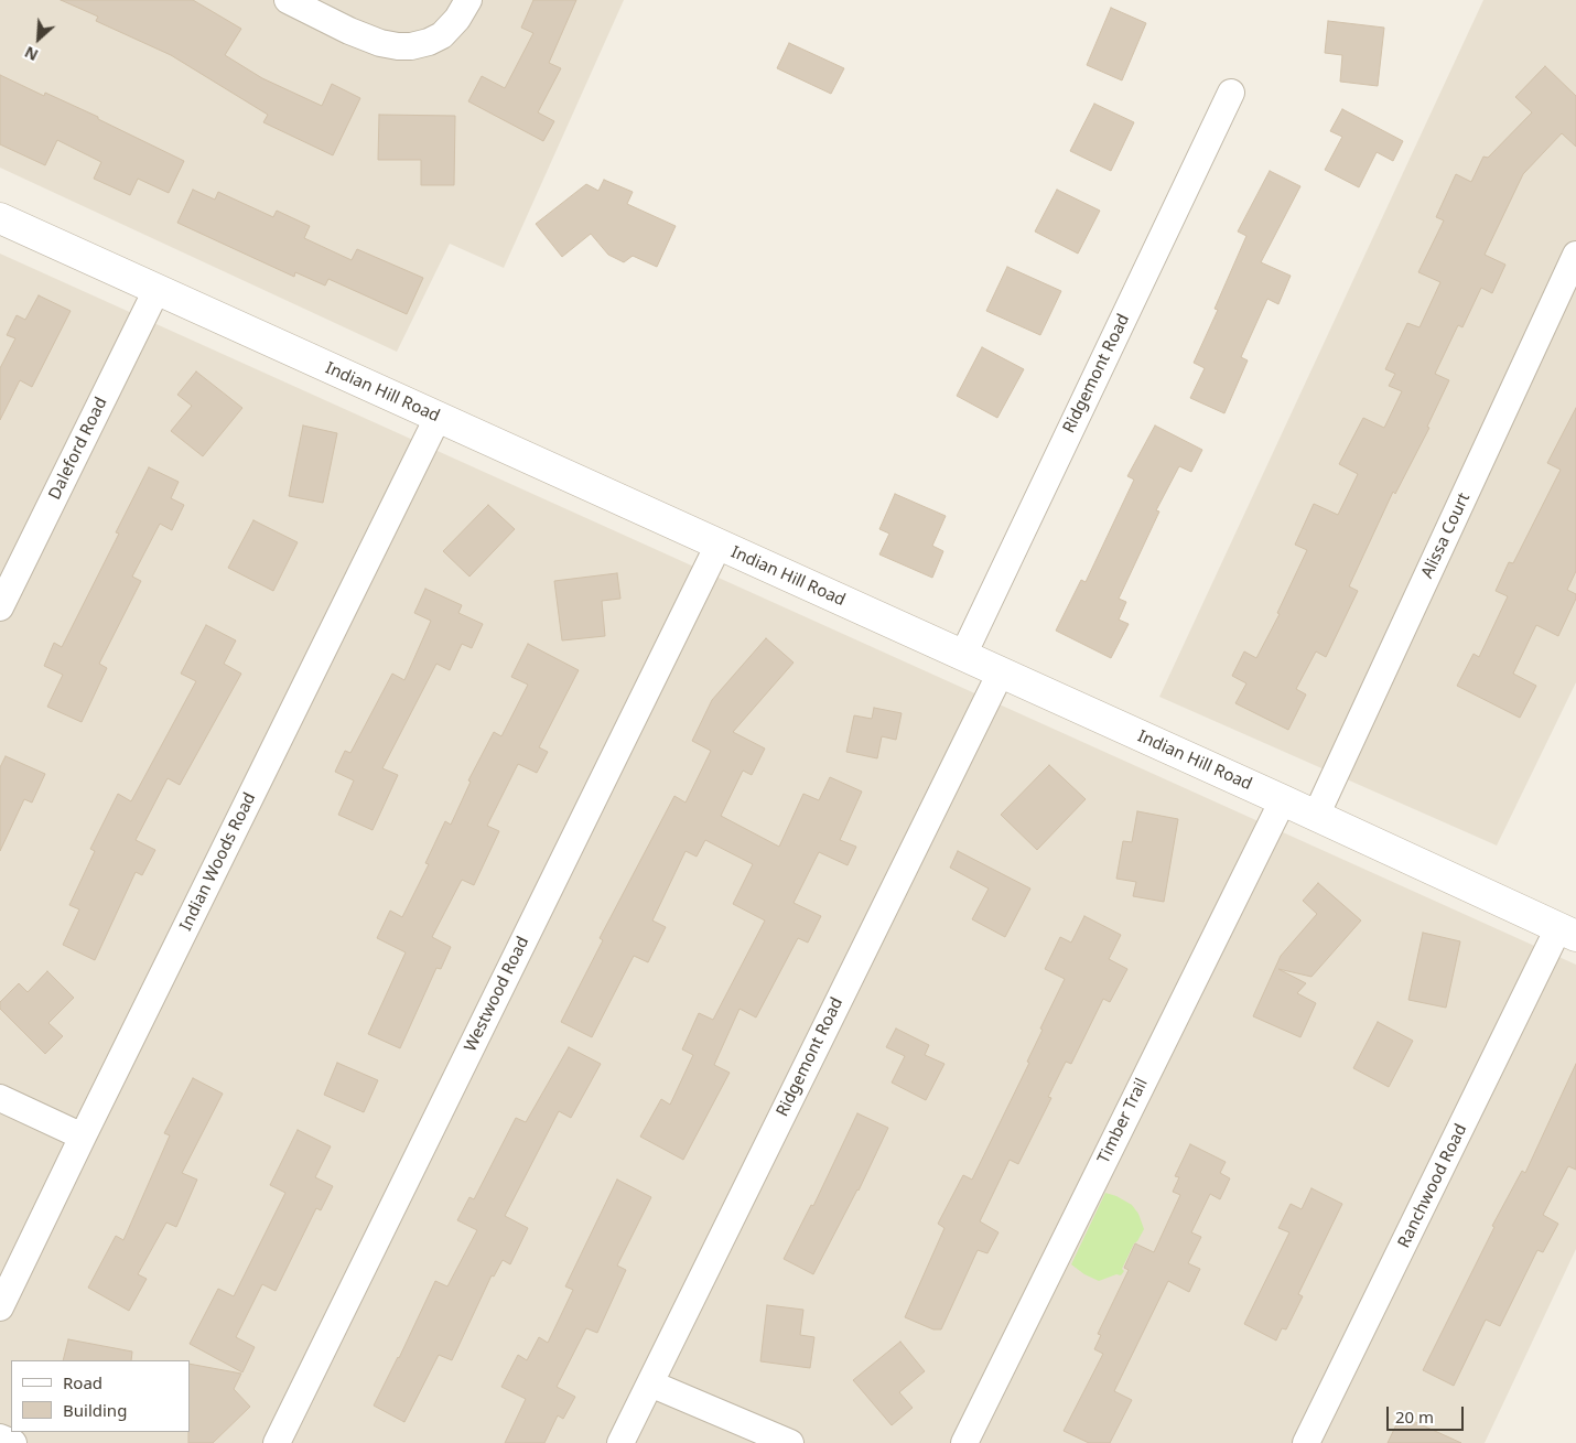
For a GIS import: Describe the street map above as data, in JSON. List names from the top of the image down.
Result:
{
  "streets": {
    "street": [
      "Ridgemont Road",
      "Indian Hill Road",
      "Daleford Road",
      "Alissa Court",
      "Indian Woods Road",
      "Westwood Road",
      "Timber Trail",
      "Ranchwood Road"
    ]
  },
  "crossings": [
    ["Ridgemont Road", "Indian Hill Road"],
    ["Indian Hill Road", "Daleford Road"],
    ["Indian Hill Road", "Alissa Court"],
    ["Indian Hill Road", "Indian Woods Road"],
    ["Indian Hill Road", "Westwood Road"],
    ["Indian Hill Road", "Timber Trail"],
    ["Indian Hill Road", "Ranchwood Road"]
  ],
  "legend": ["Road", "Building"],
  "scale_bar": "20 m",
  "north": "bottom left"
}
